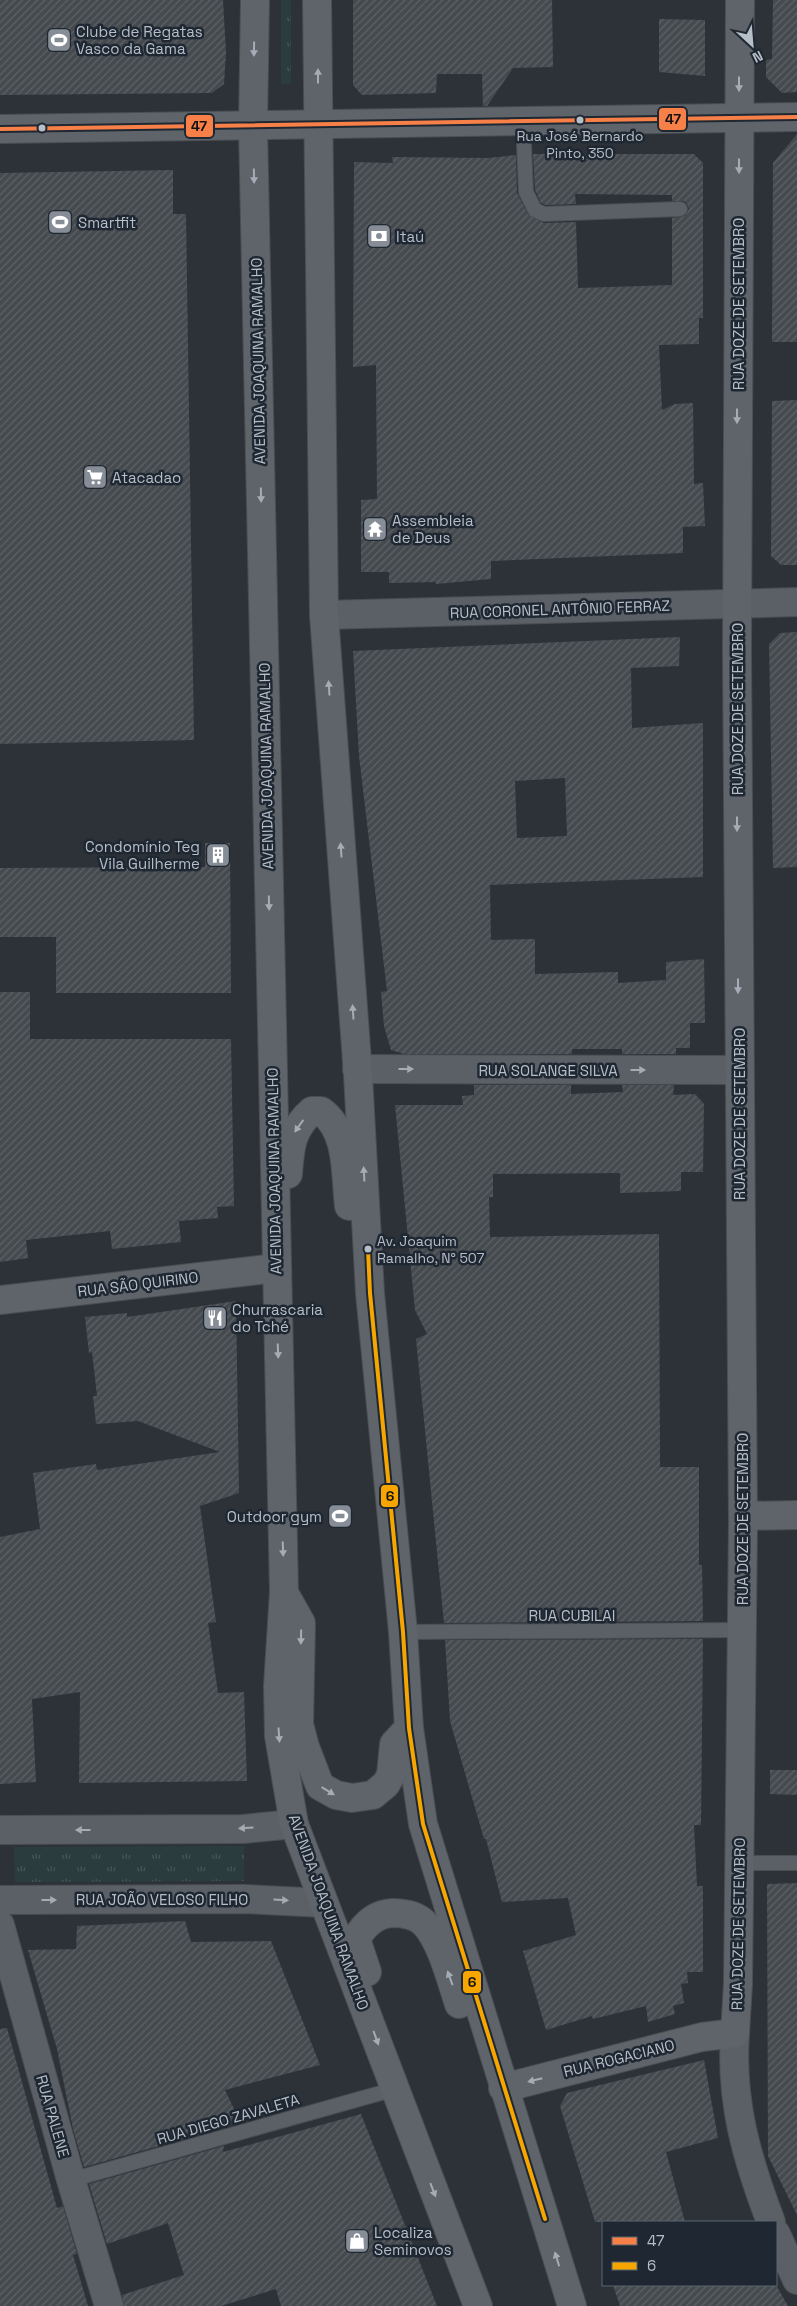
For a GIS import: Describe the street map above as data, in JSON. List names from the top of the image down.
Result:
{
  "streets": {
    "main road": [
      "RUA DOZE DE SETEMBRO",
      "AVENIDA JOAQUINA RAMALHO",
      "RUA SÃO QUIRINO",
      "RUA ROGACIANO"
    ],
    "street": [
      "RUA CORONEL ANTÔNIO FERRAZ",
      "RUA SOLANGE SILVA",
      "RUA JOÃO VELOSO FILHO",
      "RUA PALENE"
    ],
    "lane": ["RUA CUBILAI", "RUA DIEGO ZAVALETA"]
  },
  "crossings": [
    ["RUA DOZE DE SETEMBRO", "RUA CORONEL ANTÔNIO FERRAZ"],
    ["RUA DOZE DE SETEMBRO", "RUA SOLANGE SILVA"],
    ["RUA DOZE DE SETEMBRO", "RUA CUBILAI"],
    ["RUA DOZE DE SETEMBRO", "RUA ROGACIANO"],
    ["AVENIDA JOAQUINA RAMALHO", "RUA SÃO QUIRINO"],
    ["AVENIDA JOAQUINA RAMALHO", "RUA JOÃO VELOSO FILHO"],
    ["AVENIDA JOAQUINA RAMALHO", "RUA DIEGO ZAVALETA"],
    ["RUA PALENE", "RUA DIEGO ZAVALETA"]
  ],
  "one_way": ["RUA DOZE DE SETEMBRO", "RUA SOLANGE SILVA", "RUA ROGACIANO"],
  "places": {
    "sports": ["Clube de Regatas Vasco da Gama", "Smartfit", "Outdoor gym"],
    "other": ["Rua José Bernardo Pinto, 350", "Av. Joaquim Ramalho, N° 507"],
    "bank": ["Itaú"],
    "supermarket": ["Atacadao"],
    "temple": ["Assembleia de Deus"],
    "building": ["Condomínio Teg Vila Guilherme"],
    "restaurant": ["Churrascaria do Tché"],
    "shop": ["Localiza Seminovos"]
  },
  "lines": ["transit line 47", "transit line 6"],
  "legend": ["47", "6"],
  "north": "bottom right"
}
